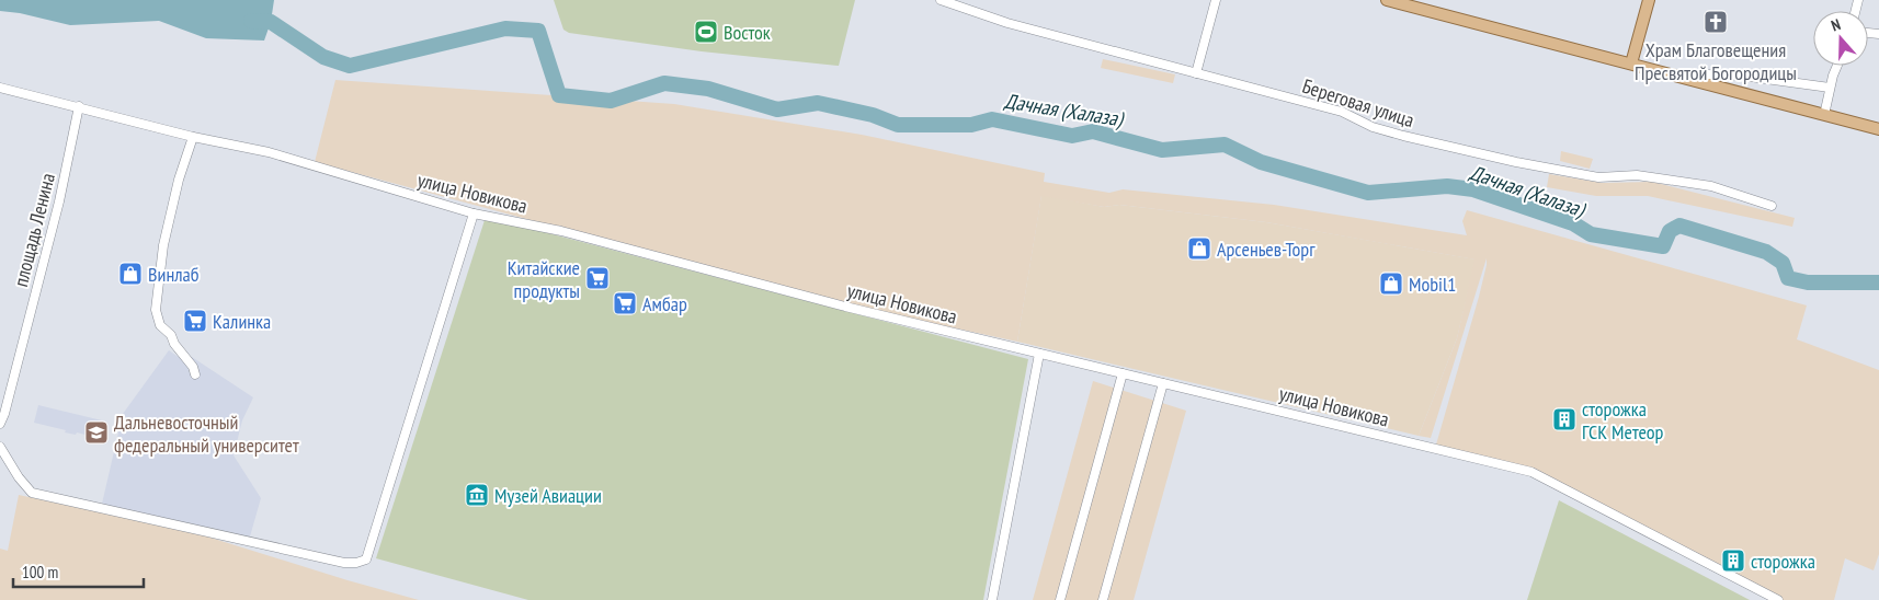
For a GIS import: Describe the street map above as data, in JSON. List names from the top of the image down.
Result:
{
  "streets": {
    "street": ["Береговая улица", "улица Новикова", "площадь Ленина"]
  },
  "crossings": [
    ["улица Новикова", "площадь Ленина"]
  ],
  "water": ["Дачная (Халаза)"],
  "places": {
    "church": ["Храм Благовещения Пресвятой Богородицы"],
    "sports": ["Восток"],
    "shop": ["Арсеньев-Торг", "Винлаб", "Mobil1"],
    "supermarket": ["Китайские продукты", "Амбар", "Калинка"],
    "building": ["сторожка ГСК Метеор", "сторожка"],
    "school or university": ["Дальневосточный федеральный университет"],
    "museum": ["Музей Авиации"]
  },
  "scale_bar": "100 m",
  "north": "top"
}
